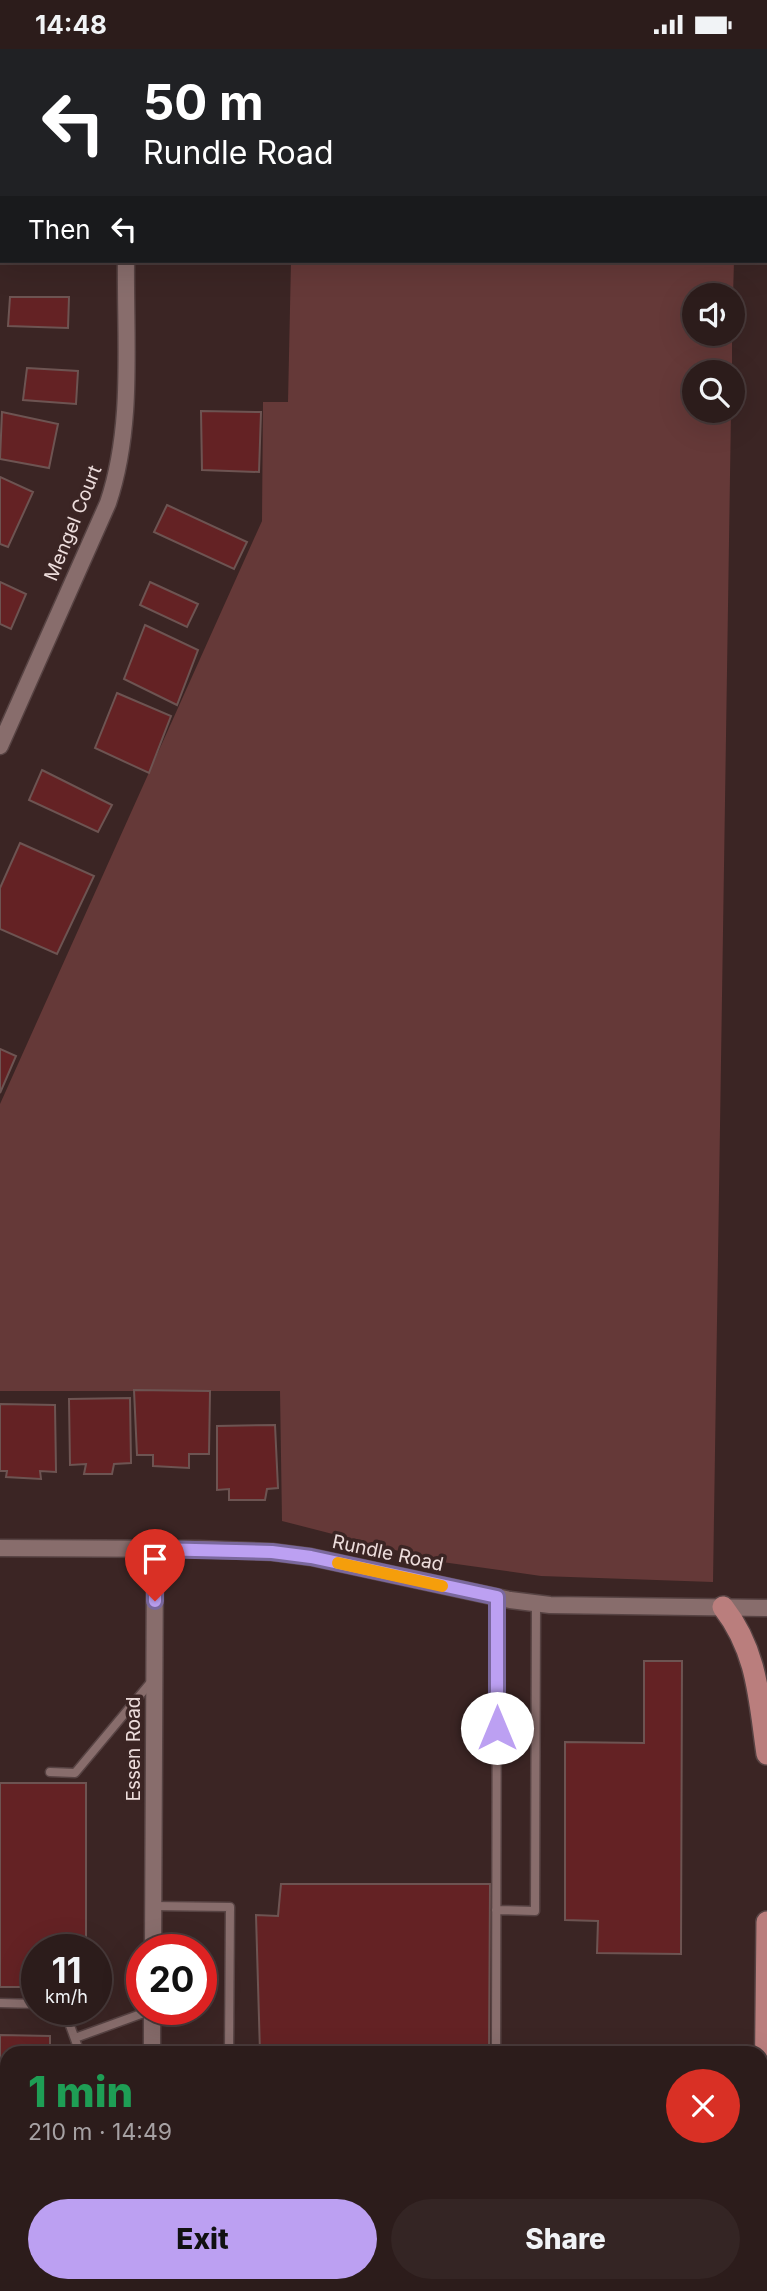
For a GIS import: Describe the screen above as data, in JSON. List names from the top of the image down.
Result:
{
  "streets": {
    "street": ["Mengel Court", "Rundle Road", "Essen Road"]
  },
  "crossings": [
    ["Rundle Road", "Essen Road"]
  ],
  "page": {
    "status": "14:48",
    "turn": ["50 m", "Rundle Road"],
    "then": "Then",
    "speed": "11 km/h",
    "limit": "20",
    "heading": ["1 min", "210 m · 14:49"],
    "buttons": ["Exit", "Share"]
  }
}
